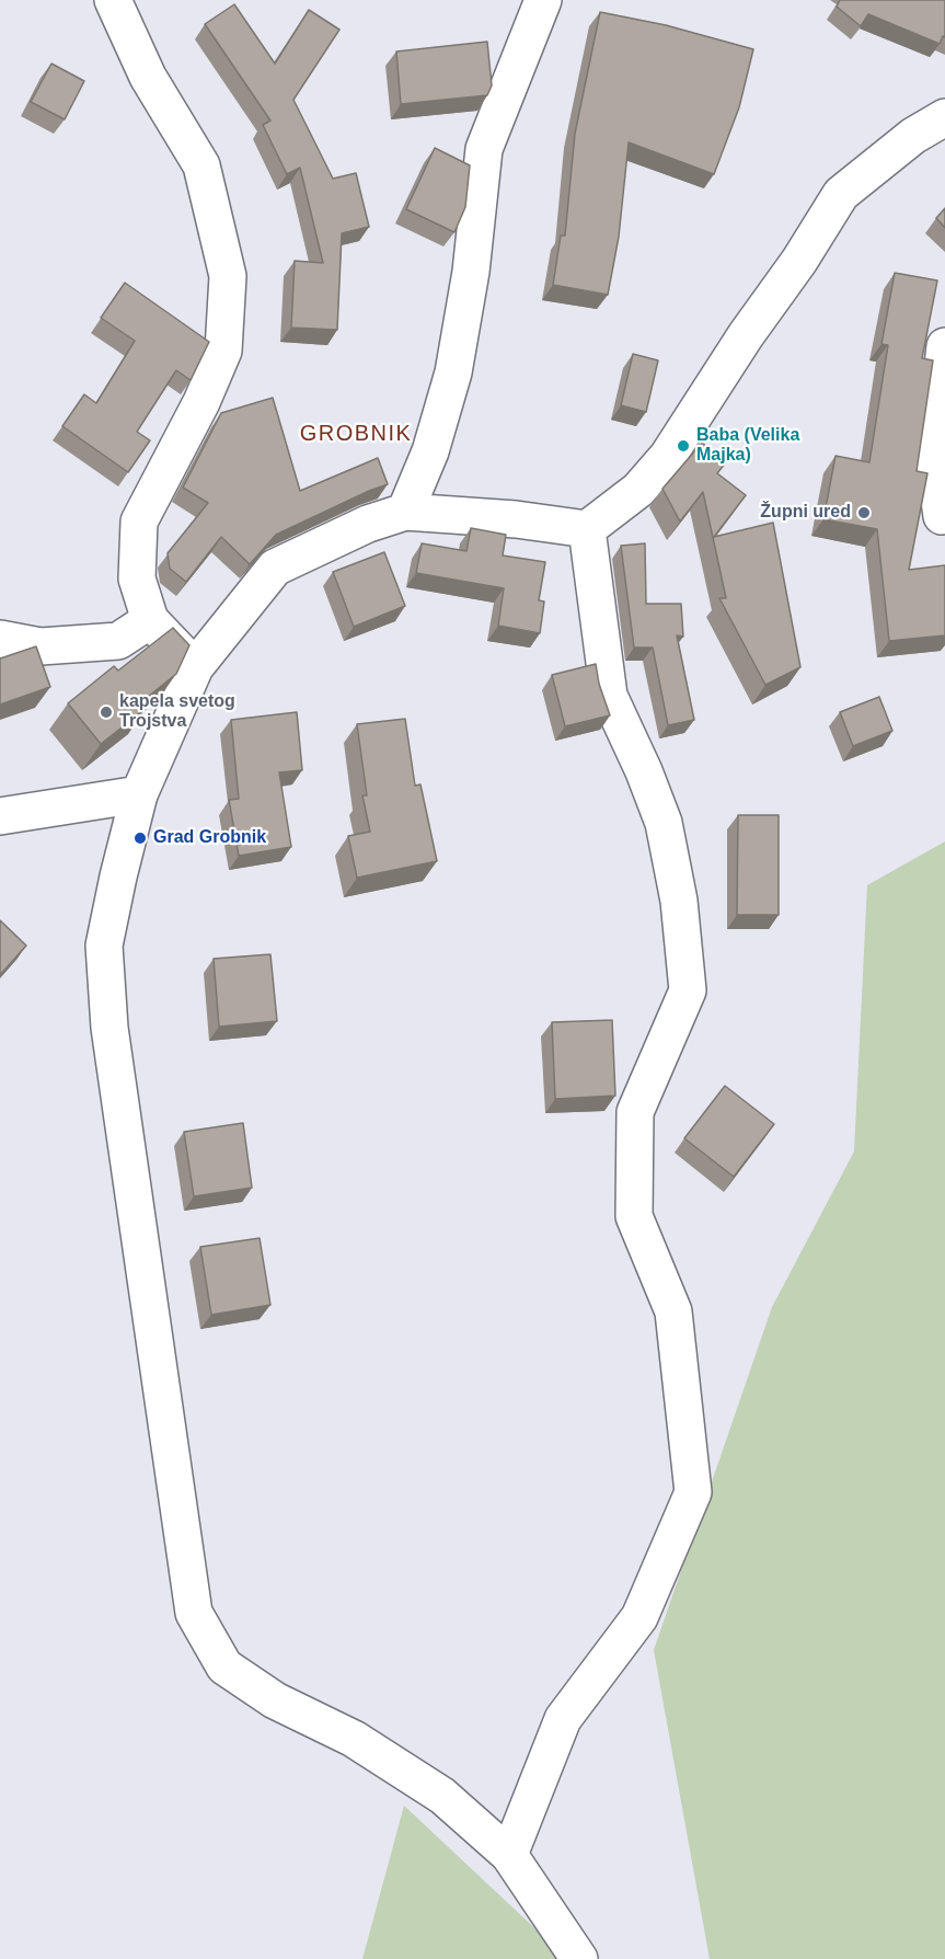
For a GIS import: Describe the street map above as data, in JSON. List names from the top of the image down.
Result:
{
  "districts": ["GROBNIK"],
  "places": [
    "Baba (Velika Majka)",
    "Župni ured",
    "kapela svetog Trojstva",
    "Grad Grobnik"
  ]
}
